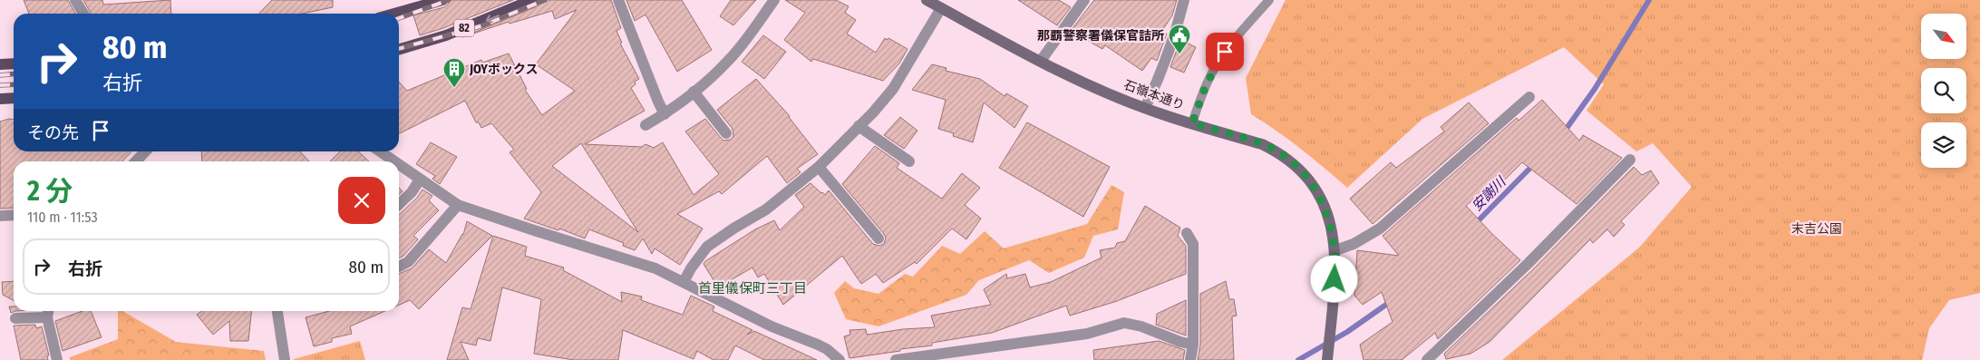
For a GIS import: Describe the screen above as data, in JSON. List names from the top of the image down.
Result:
{
  "streets": {
    "main road": ["82", "石嶺本通り"]
  },
  "districts": ["首里儀保町三丁目"],
  "water": ["安謝川"],
  "parks": ["末吉公園"],
  "places": {
    "public building": ["那覇警察署儀保官詰所"],
    "building": ["JOYボックス"]
  },
  "north": "bottom right",
  "page": {
    "turn": ["80 m", "右折"],
    "then": "その先",
    "heading": ["2 分", "110 m · 11:53"],
    "list": [
      {
        "name": "右折",
        "value": "80 m"
      }
    ]
  }
}
